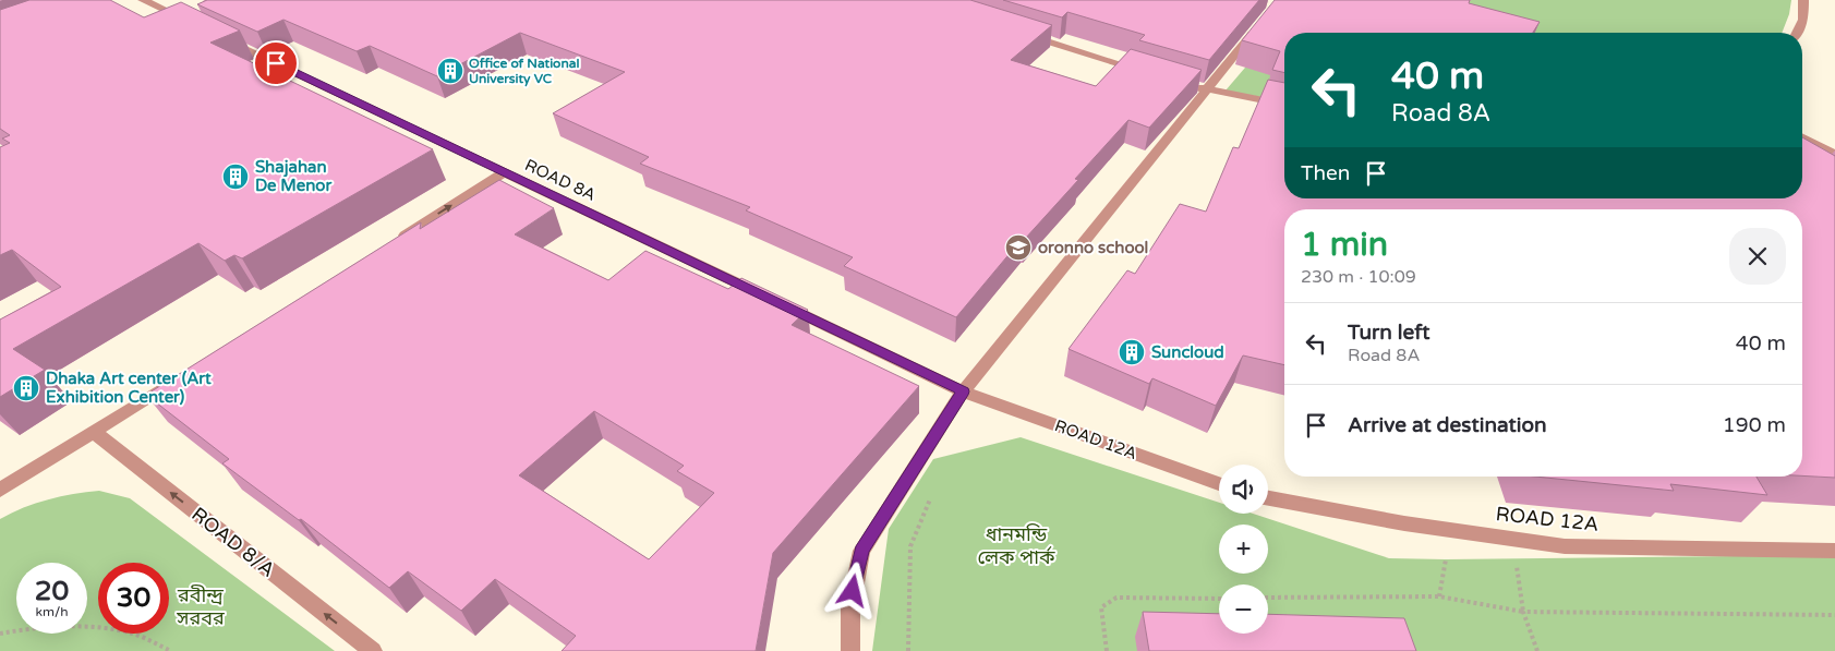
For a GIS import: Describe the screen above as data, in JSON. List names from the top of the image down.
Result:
{
  "streets": {
    "street": ["ROAD 8A", "ROAD 12A", "ROAD 8/A"]
  },
  "crossings": [
    ["ROAD 8A", "ROAD 12A"]
  ],
  "one_way": ["ROAD 8/A"],
  "parks": ["ধানমন্ডি লেক পার্ক", "রবীন্দ্র সরবর"],
  "places": {
    "building": [
      "Office of National University VC",
      "Shajahan De Menor",
      "Suncloud",
      "Dhaka Art center (Art Exhibition Center)"
    ],
    "school or university": ["oronno school"]
  },
  "page": {
    "turn": ["40 m", "Road 8A"],
    "then": "Then",
    "heading": ["1 min", "230 m · 10:09"],
    "list": [
      {
        "name": "Turn left",
        "note": "Road 8A",
        "value": "40 m"
      },
      {
        "name": "Arrive at destination",
        "value": "190 m"
      }
    ],
    "map_buttons": ["+", "−"],
    "speed": "20 km/h",
    "limit": "30"
  }
}
